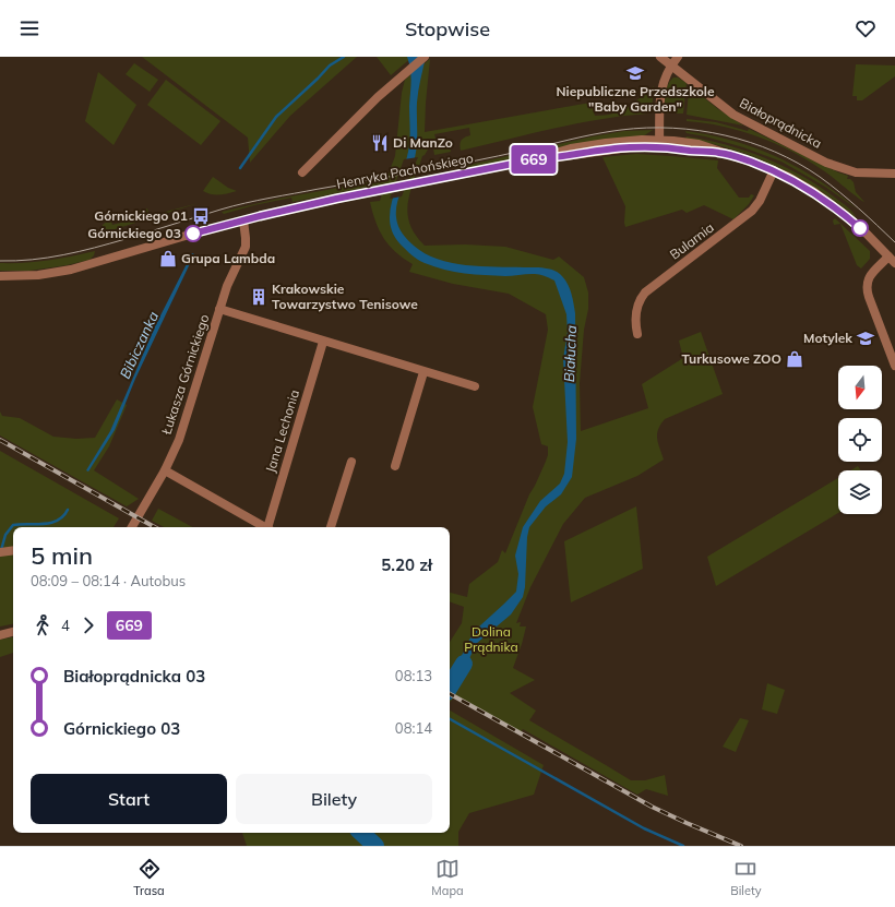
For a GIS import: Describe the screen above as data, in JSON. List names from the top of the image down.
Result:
{
  "streets": {
    "street": [
      "Białoprądnicka",
      "Henryka Pachońskiego",
      "Bularnia",
      "Łukasza Górnickiego",
      "Jana Lechonia"
    ]
  },
  "crossings": [
    ["Henryka Pachońskiego", "Bularnia"],
    ["Henryka Pachońskiego", "Łukasza Górnickiego"]
  ],
  "water": ["Bibiczanka", "Białucha"],
  "parks": ["Dolina Prądnika"],
  "places": {
    "school or university": ["Niepubliczne Przedszkole \"Baby Garden\"", "Motylek"],
    "restaurant": ["Di ManZo"],
    "bus stop": ["Górnickiego 01"],
    "other": ["Górnickiego 03"],
    "shop": ["Grupa Lambda", "Turkusowe ZOO"],
    "building": ["Krakowskie Towarzystwo Tenisowe"]
  },
  "lines": ["bus line 669"],
  "north": "bottom",
  "page": {
    "header": "Stopwise",
    "on_map": "669",
    "heading": ["5 min", "08:09 – 08:14 · Autobus", "5.20 zł"],
    "legs": ["4", "669"],
    "list": [
      {
        "name": "Białoprądnicka 03",
        "value": "08:13"
      },
      {
        "name": "Górnickiego 03",
        "value": "08:14"
      }
    ],
    "buttons": ["Start", "Bilety"],
    "tabs": ["Trasa", "Mapa", "Bilety"]
  }
}
